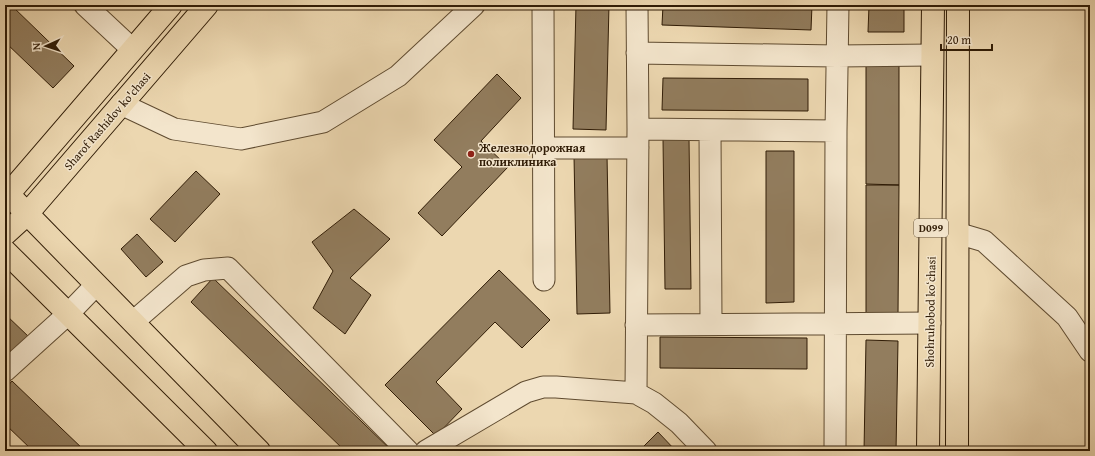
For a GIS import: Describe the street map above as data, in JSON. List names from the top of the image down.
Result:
{
  "streets": {
    "main road": ["Sharof Rashidov ko'chasi", "D099", "Shohruhobod koʻchasi"]
  },
  "places": ["Железнодорожная поликлиника"],
  "scale_bar": "20 m",
  "north": "left"
}
